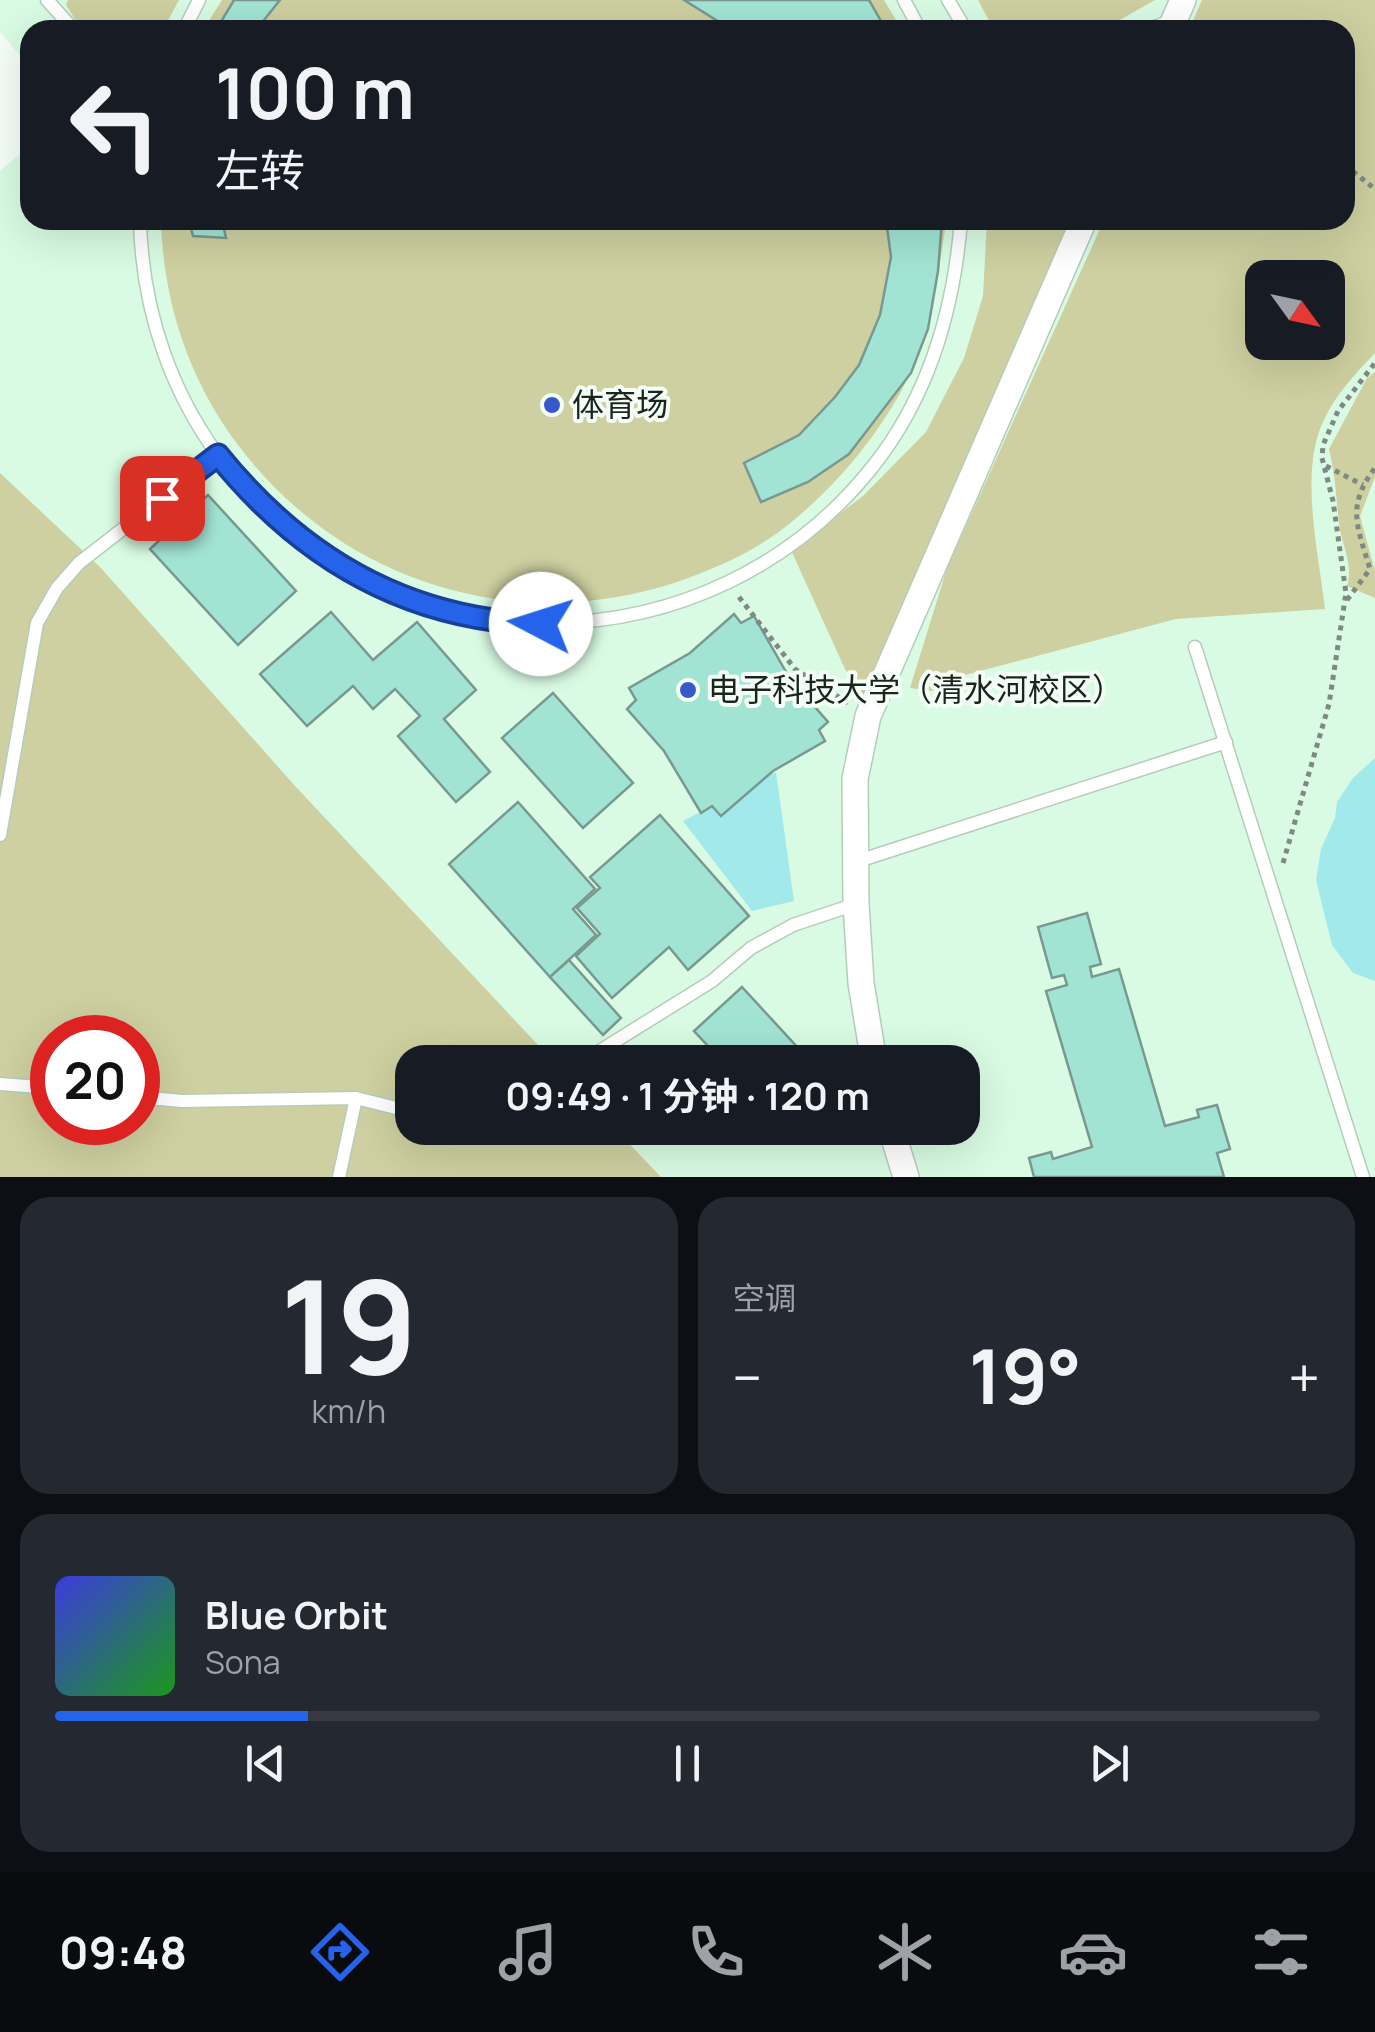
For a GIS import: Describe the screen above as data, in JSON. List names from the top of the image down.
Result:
{
  "places": ["体育场", "电子科技大学（清水河校区）"],
  "north": "bottom right",
  "page": {
    "turn": ["100 m", "左转"],
    "limit": "20",
    "trip": "09:49 · 1 分钟 · 120 m",
    "tile": [
      ["19", "km/h"],
      "空调"
    ],
    "heat": ["−", "19°", "+"],
    "song": ["Blue Orbit", "Sona"],
    "tabs": "09:48"
  }
}
